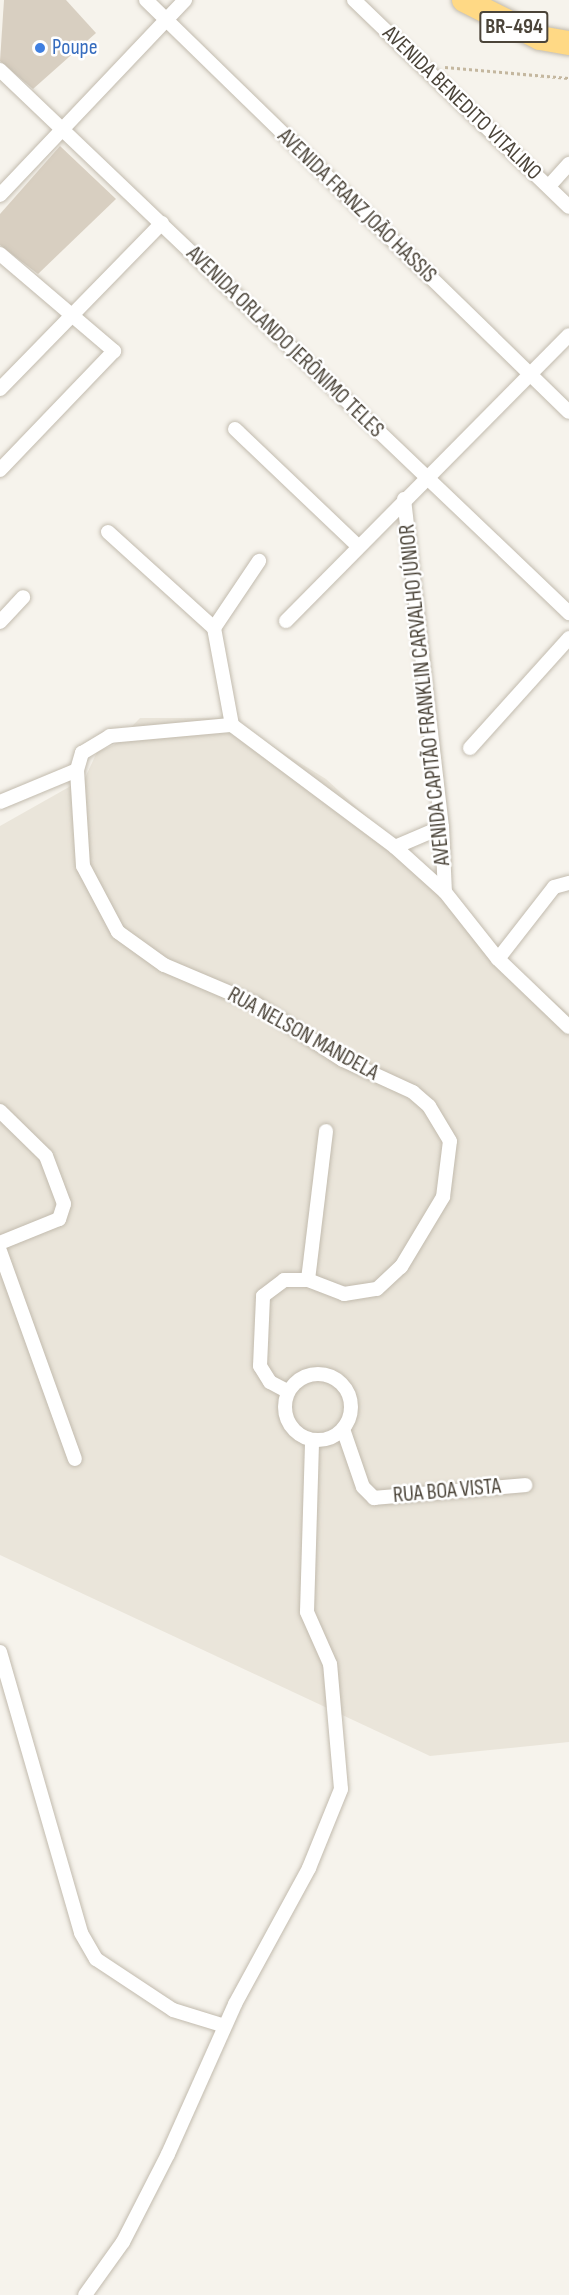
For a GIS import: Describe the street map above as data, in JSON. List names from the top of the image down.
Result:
{
  "streets": {
    "highway": ["BR-494"],
    "street": [
      "AVENIDA BENEDITO VITALINO",
      "AVENIDA FRANZ JOÃO HASSIS",
      "AVENIDA ORLANDO JERÔNIMO TELES",
      "AVENIDA CAPITÃO FRANKLIN CARVALHO JÚNIOR",
      "RUA NELSON MANDELA",
      "RUA BOA VISTA"
    ]
  },
  "crossings": [
    ["RUA NELSON MANDELA", "RUA BOA VISTA"]
  ],
  "places": ["Poupe"]
}
